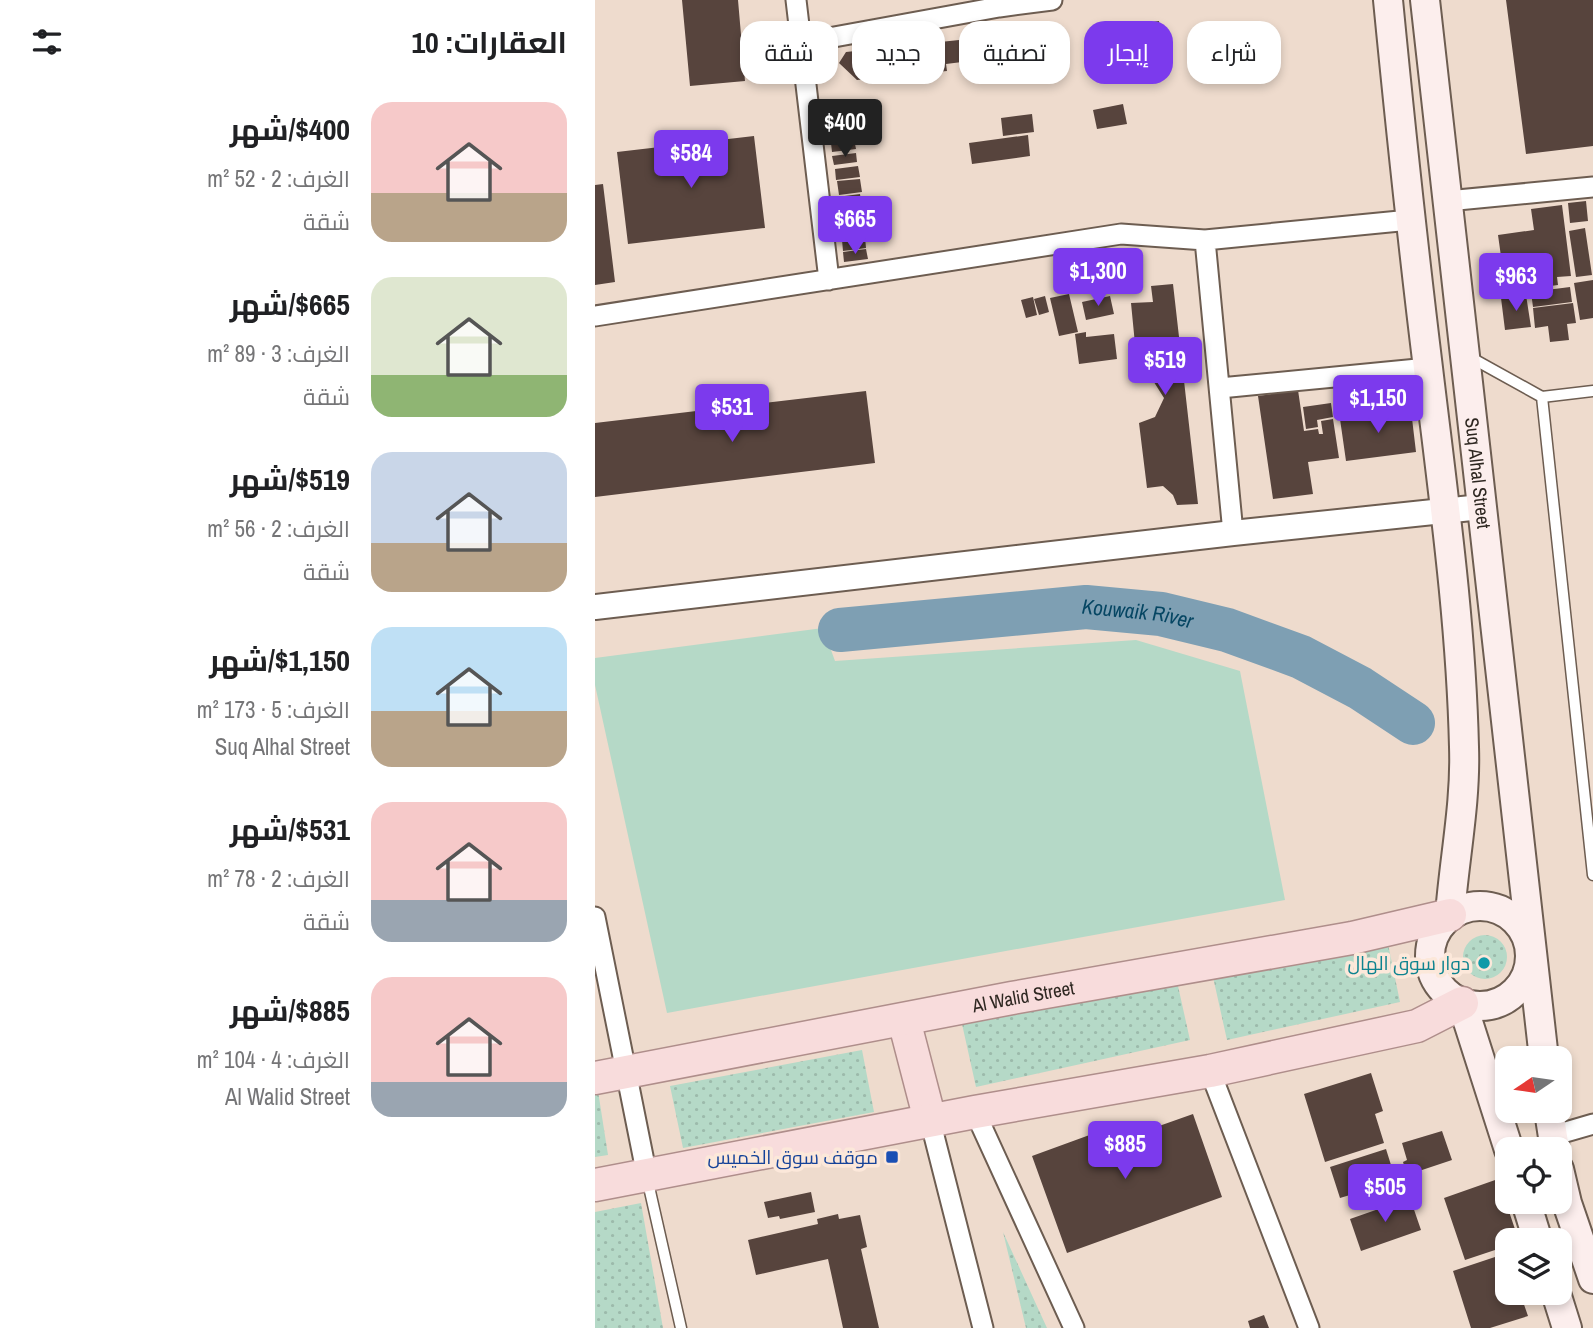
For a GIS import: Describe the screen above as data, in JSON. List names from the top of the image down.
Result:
{
  "streets": {
    "main road": ["Suq Alhal Street", "Al Walid Street"]
  },
  "crossings": [
    ["Suq Alhal Street", "Al Walid Street"]
  ],
  "water": ["Kouwaik River"],
  "places": {
    "other": ["دوار سوق الهال"],
    "transit": ["موقف سوق الخميس"]
  },
  "north": "left",
  "page": {
    "heading": "العقارات: 10",
    "chip": [
      "شراء",
      "إيجار",
      "تصفية",
      "جديد",
      "شقة"
    ],
    "list": [
      {
        "name": "$400/شهر",
        "note": "الغرف: 2 · 52 m² · شقة"
      },
      {
        "name": "$665/شهر",
        "note": "الغرف: 3 · 89 m² · شقة"
      },
      {
        "name": "$519/شهر",
        "note": "الغرف: 2 · 56 m² · شقة"
      },
      {
        "name": "$1,150/شهر",
        "note": "الغرف: 5 · 173 m² · Suq Alhal Street"
      },
      {
        "name": "$531/شهر",
        "note": "الغرف: 2 · 78 m² · شقة"
      },
      {
        "name": "$885/شهر",
        "note": "الغرف: 4 · 104 m² · Al Walid Street"
      }
    ],
    "price": [
      "$400",
      "$584",
      "$665",
      "$1,300",
      "$963",
      "$519",
      "$1,150",
      "$531",
      "$885",
      "$505"
    ]
  }
}
